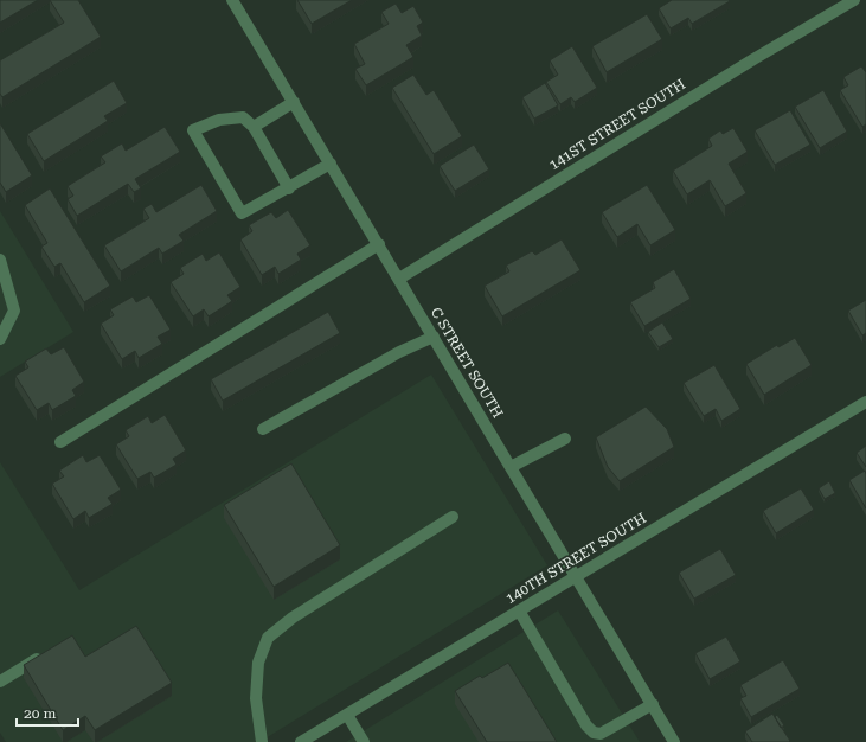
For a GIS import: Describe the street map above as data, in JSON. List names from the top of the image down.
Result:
{
  "streets": {
    "street": ["141ST STREET SOUTH", "C STREET SOUTH", "140TH STREET SOUTH"]
  },
  "crossings": [
    ["141ST STREET SOUTH", "C STREET SOUTH"],
    ["C STREET SOUTH", "140TH STREET SOUTH"]
  ],
  "scale_bar": "20 m"
}
